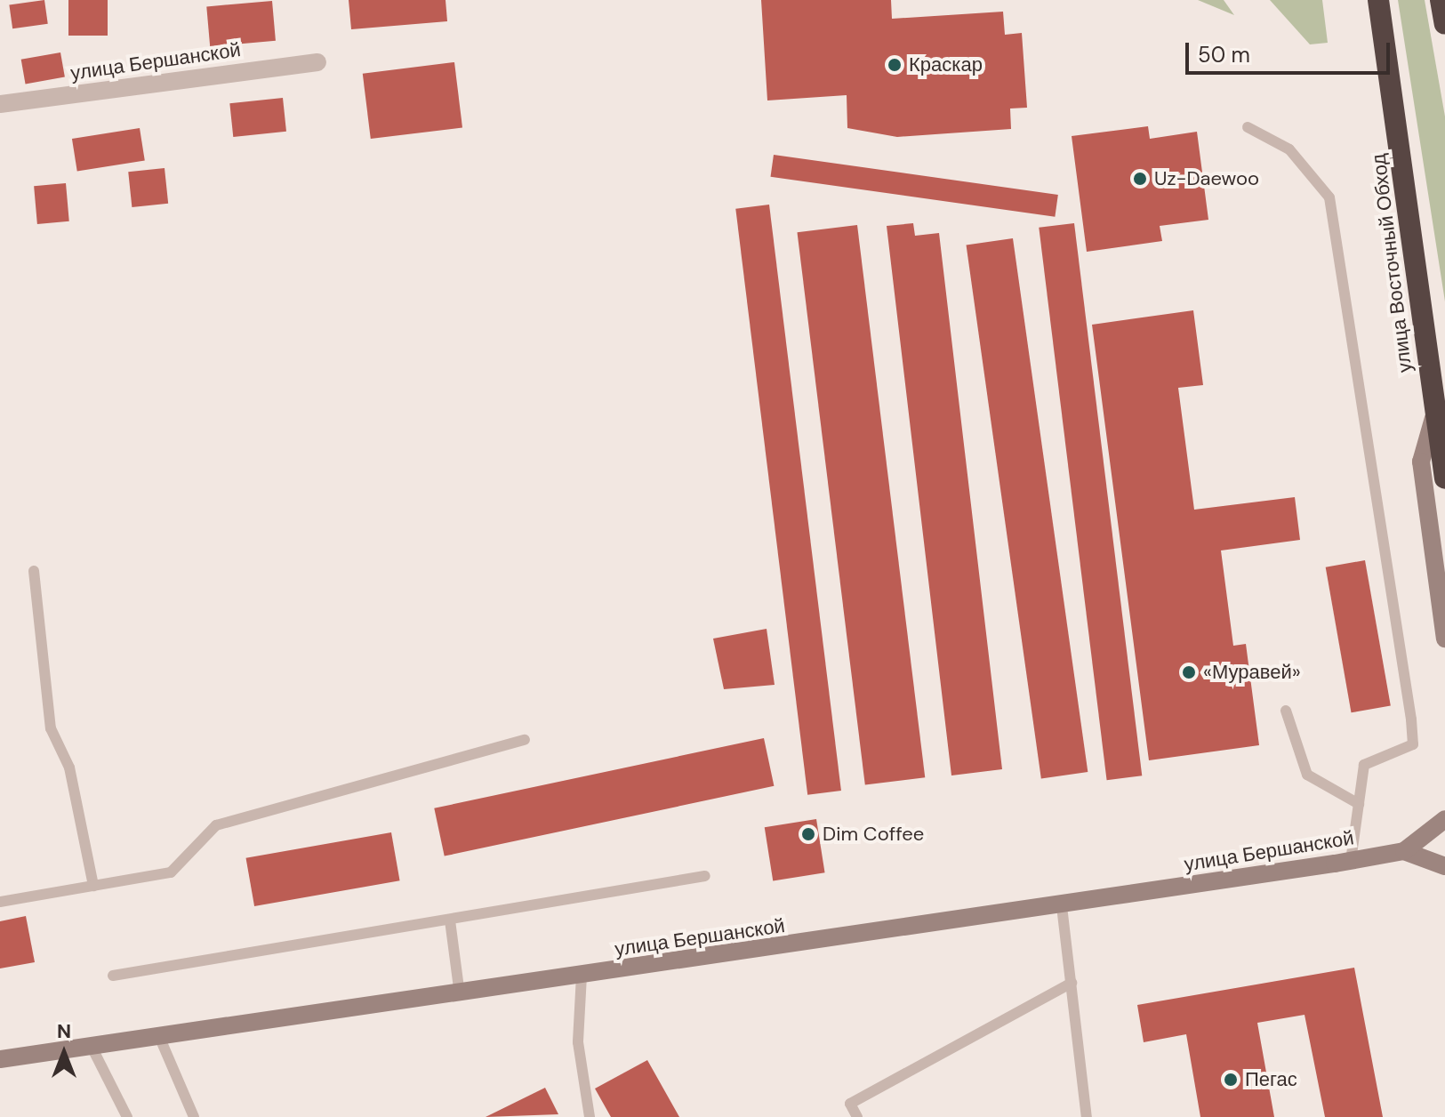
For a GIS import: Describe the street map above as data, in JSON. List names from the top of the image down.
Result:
{
  "streets": {
    "highway": ["улица Восточный Обход"],
    "street": ["улица Бершанской"]
  },
  "places": [
    "Краскар",
    "Uz-Daewoo",
    "«Муравей»",
    "Dim Coffee",
    "Пегас"
  ],
  "scale_bar": "50 m",
  "north": "top"
}
